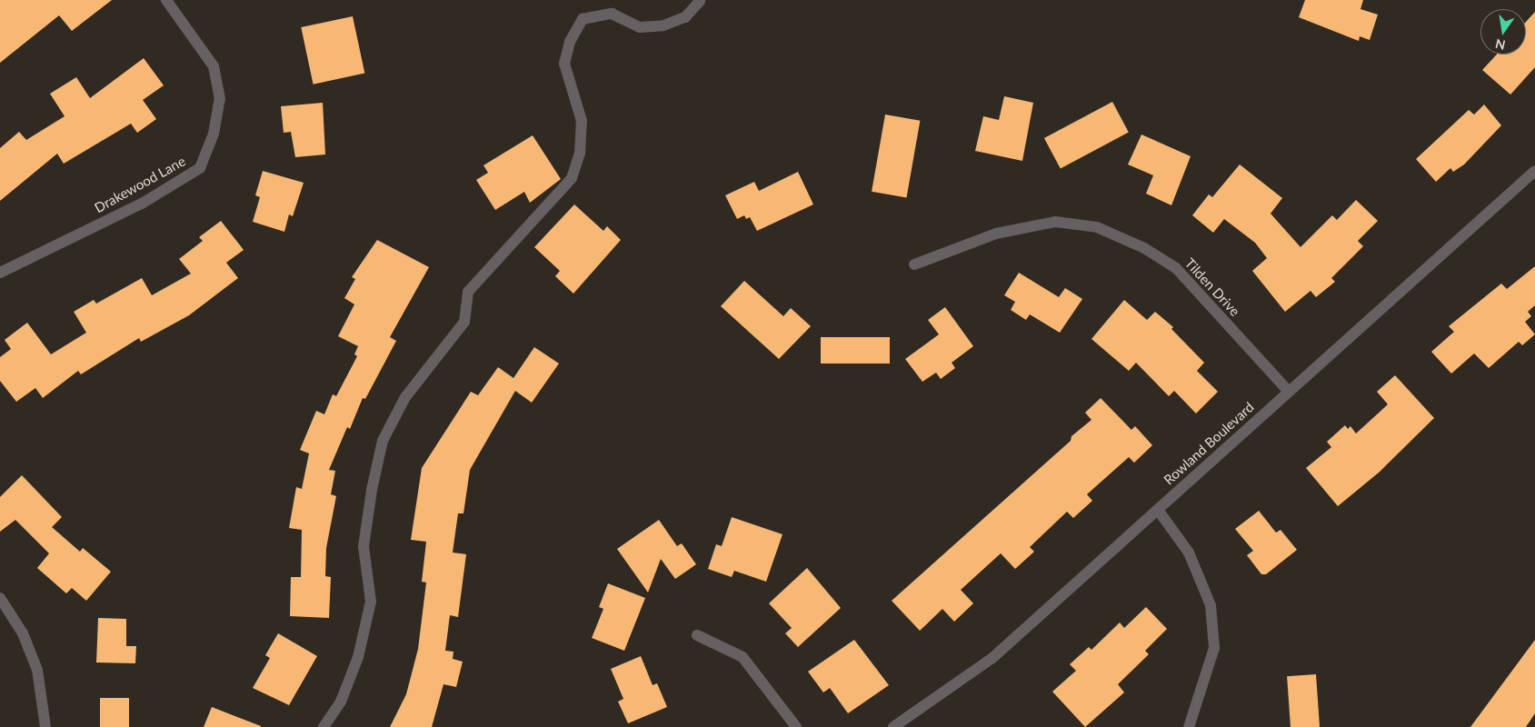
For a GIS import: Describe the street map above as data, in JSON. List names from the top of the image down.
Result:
{
  "streets": {
    "street": ["Drakewood Lane", "Tilden Drive", "Rowland Boulevard"]
  },
  "crossings": [
    ["Tilden Drive", "Rowland Boulevard"]
  ],
  "north": "bottom"
}
